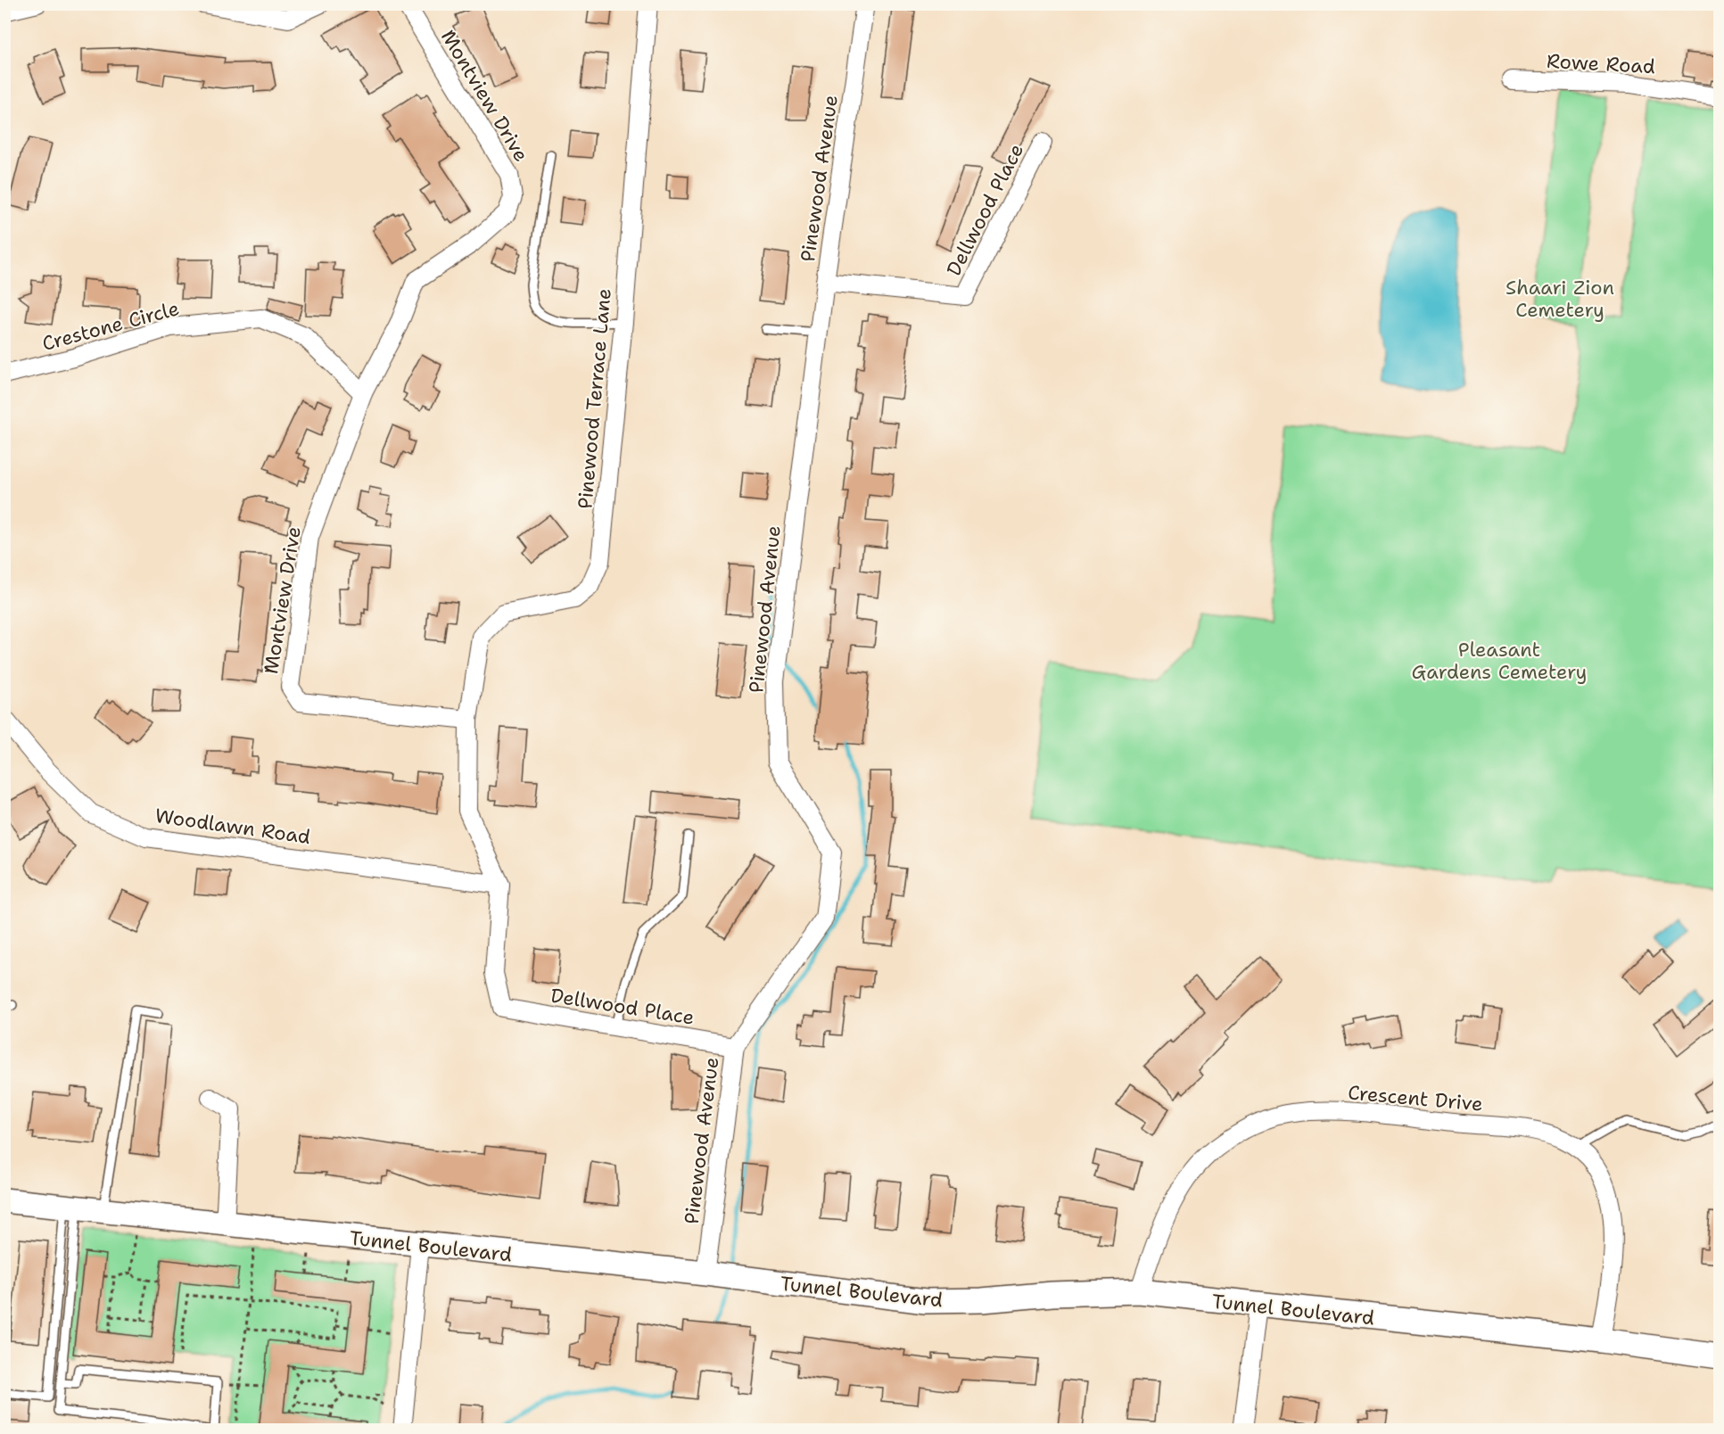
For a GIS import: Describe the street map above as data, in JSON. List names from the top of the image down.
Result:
{
  "streets": {
    "street": [
      "Rowe Road",
      "Montview Drive",
      "Pinewood Avenue",
      "Dellwood Place",
      "Crestone Circle",
      "Pinewood Terrace Lane",
      "Woodlawn Road",
      "Crescent Drive",
      "Tunnel Boulevard"
    ]
  },
  "crossings": [
    ["Montview Drive", "Crestone Circle"],
    ["Montview Drive", "Pinewood Terrace Lane"],
    ["Pinewood Avenue", "Dellwood Place"],
    ["Pinewood Avenue", "Tunnel Boulevard"],
    ["Dellwood Place", "Woodlawn Road"],
    ["Crescent Drive", "Tunnel Boulevard"]
  ],
  "parks": ["Shaari Zion Cemetery", "Pleasant Gardens Cemetery"]
}
